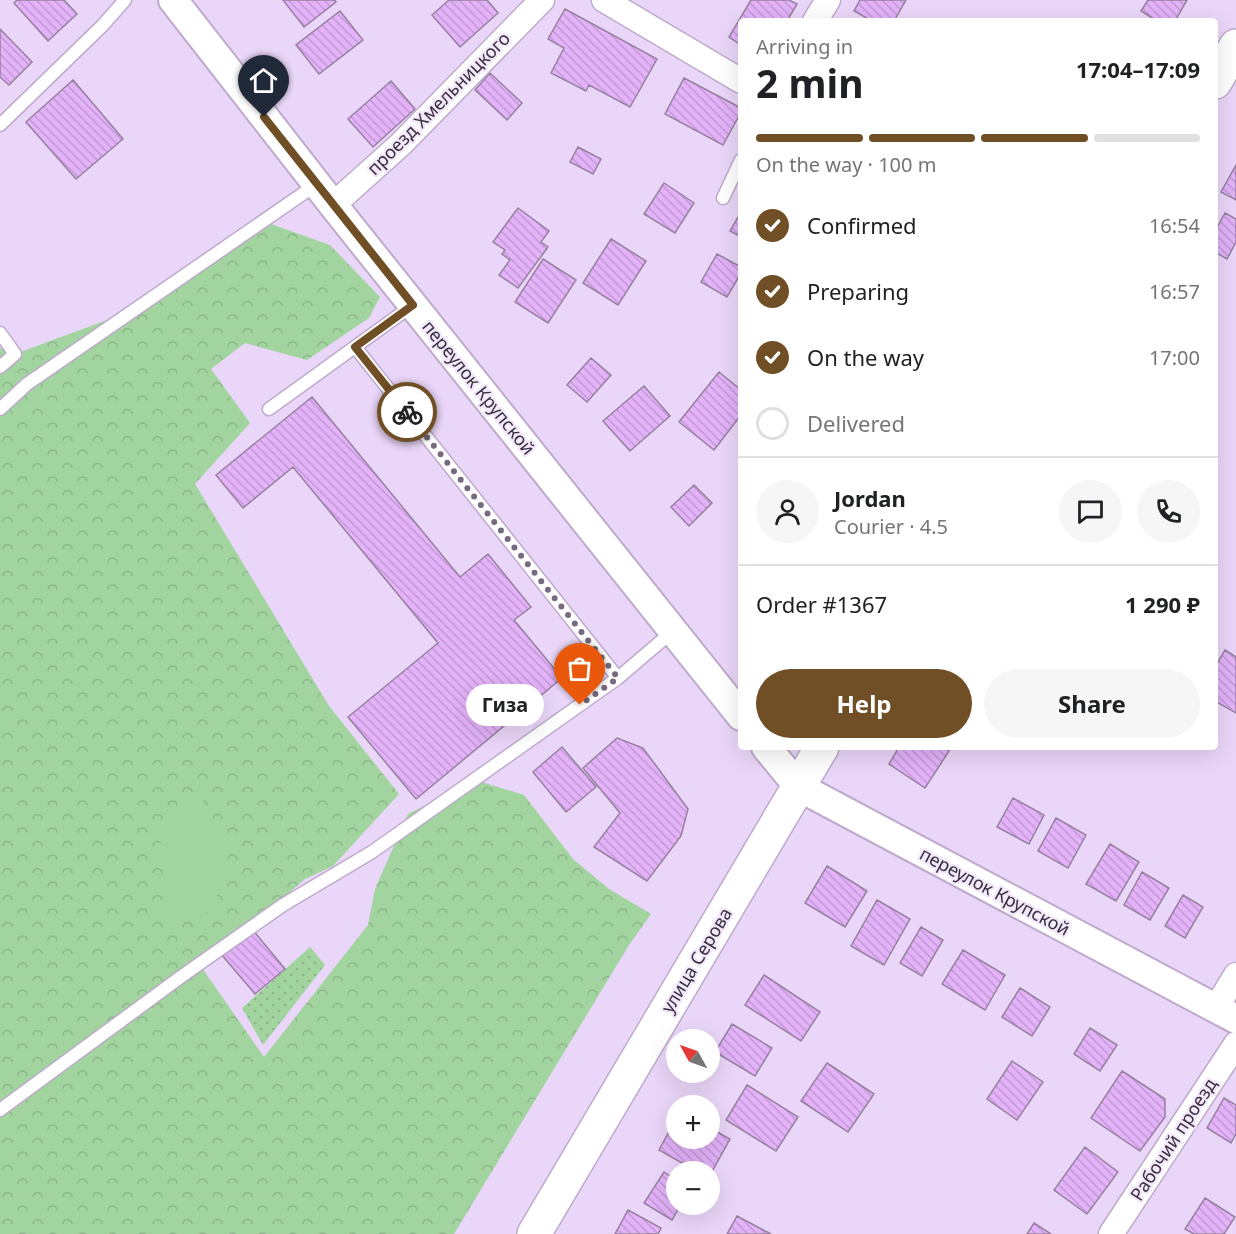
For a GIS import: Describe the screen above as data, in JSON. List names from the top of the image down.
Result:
{
  "streets": {
    "main road": ["улица Серова"],
    "street": ["проезд Хмельницкого", "переулок Крупской", "Рабочий проезд"]
  },
  "crossings": [
    ["проезд Хмельницкого", "переулок Крупской"],
    ["переулок Крупской", "улица Серова"]
  ],
  "places": ["Гиза"],
  "north": "top left",
  "page": {
    "heading": ["2 min", "Arriving in", "17:04–17:09"],
    "panel": [
      "Jordan",
      "Courier · 4.5",
      "Order #1367",
      "1 290 ₽"
    ],
    "bar": "On the way · 100 m",
    "list": [
      ["Confirmed", "16:54"],
      ["Preparing", "16:57"],
      ["On the way", "17:00"],
      "Delivered"
    ],
    "buttons": ["Help", "Share"],
    "bubble": "Гиза",
    "map_buttons": ["+", "−"]
  }
}
